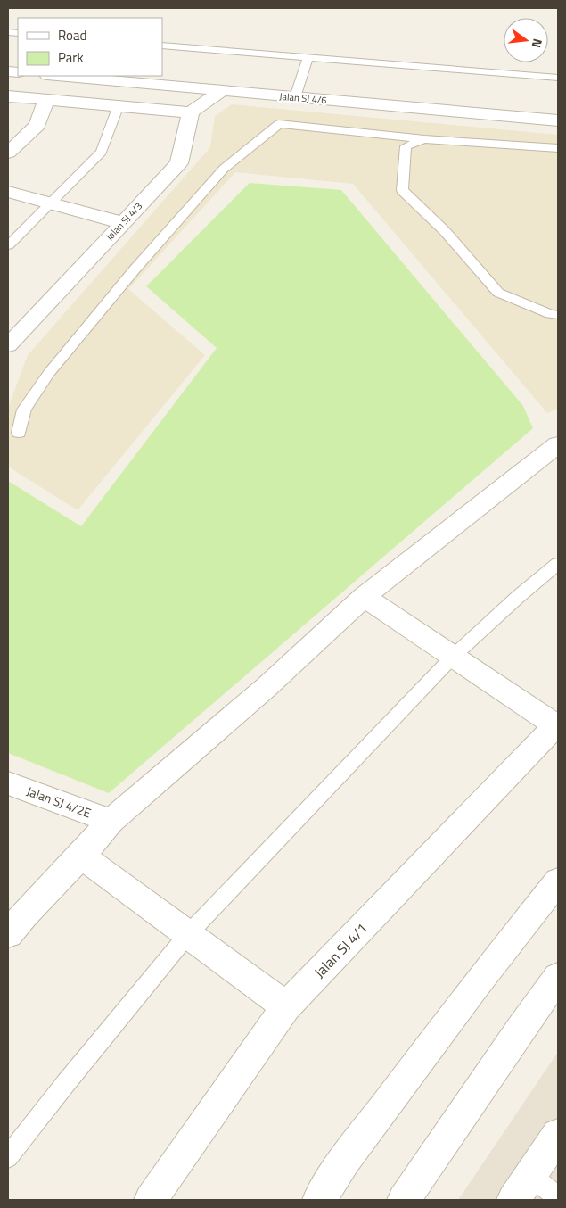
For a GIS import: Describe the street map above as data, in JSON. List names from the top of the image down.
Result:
{
  "streets": {
    "street": [
      "Jalan SJ 4/6",
      "Jalan SJ 4/3",
      "Jalan SJ 4/2E",
      "Jalan SJ 4/1"
    ]
  },
  "legend": ["Road", "Park"],
  "north": "right"
}
